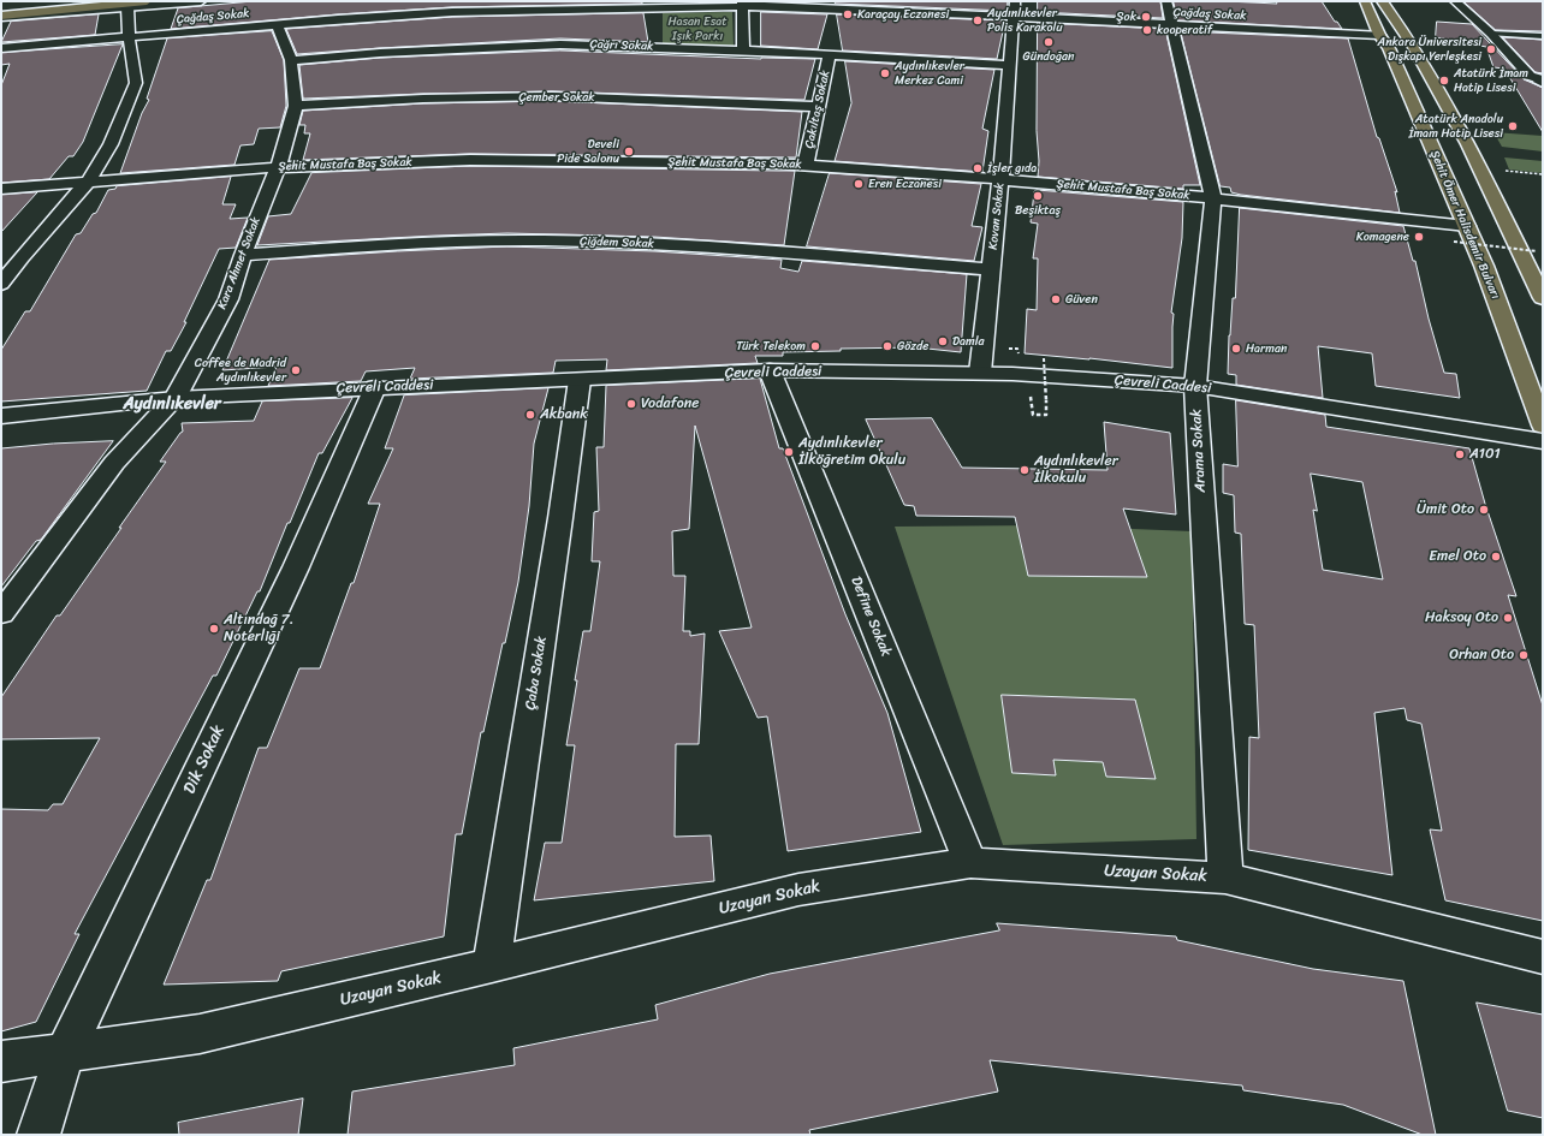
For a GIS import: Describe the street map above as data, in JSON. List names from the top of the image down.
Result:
{
  "streets": {
    "highway": ["Şehit Ömer Halisdemir Bulvarı"],
    "street": [
      "Çağdaş Sokak",
      "Çağrı Sokak",
      "Çember Sokak",
      "Çakıltaş Sokak",
      "Şehit Mustafa Baş Sokak",
      "Kovan Sokak",
      "Çiğdem Sokak",
      "Kara Ahmet Sokak",
      "Çevreli Caddesi",
      "Arama Sokak",
      "Define Sokak",
      "Çaba Sokak",
      "Dik Sokak",
      "Uzayan Sokak"
    ]
  },
  "crossings": [
    ["Çağdaş Sokak", "Kovan Sokak"],
    ["Çağdaş Sokak", "Şehit Ömer Halisdemir Bulvarı"],
    ["Çağdaş Sokak", "Kara Ahmet Sokak"],
    ["Çağdaş Sokak", "Arama Sokak"],
    ["Çağrı Sokak", "Çakıltaş Sokak"],
    ["Çağrı Sokak", "Kovan Sokak"],
    ["Çağrı Sokak", "Kara Ahmet Sokak"],
    ["Çember Sokak", "Çakıltaş Sokak"],
    ["Çember Sokak", "Kara Ahmet Sokak"],
    ["Çakıltaş Sokak", "Şehit Mustafa Baş Sokak"],
    ["Şehit Mustafa Baş Sokak", "Kovan Sokak"],
    ["Şehit Mustafa Baş Sokak", "Şehit Ömer Halisdemir Bulvarı"],
    ["Şehit Mustafa Baş Sokak", "Kara Ahmet Sokak"],
    ["Şehit Mustafa Baş Sokak", "Arama Sokak"],
    ["Kovan Sokak", "Çiğdem Sokak"],
    ["Kovan Sokak", "Çevreli Caddesi"],
    ["Çiğdem Sokak", "Kara Ahmet Sokak"],
    ["Kara Ahmet Sokak", "Çevreli Caddesi"],
    ["Çevreli Caddesi", "Arama Sokak"],
    ["Çevreli Caddesi", "Define Sokak"],
    ["Çevreli Caddesi", "Çaba Sokak"],
    ["Çevreli Caddesi", "Dik Sokak"],
    ["Arama Sokak", "Uzayan Sokak"],
    ["Define Sokak", "Uzayan Sokak"],
    ["Çaba Sokak", "Uzayan Sokak"],
    ["Dik Sokak", "Uzayan Sokak"]
  ],
  "districts": ["Aydınlıkevler"],
  "parks": ["Hasan Esat Işık Parkı"],
  "places": [
    "Karaçay Eczanesi",
    "Şok",
    "Aydınlıkevler Polis Karakolu",
    "kooperatif",
    "Gündoğan",
    "Ankara Üniversitesi Dışkapı Yerleşkesi",
    "Aydınlıkevler Merkez Cami",
    "Atatürk İmam Hatip Lisesi",
    "Atatürk Anadolu İmam Hatip Lisesi",
    "Develi Pide Salonu",
    "İşler gıda",
    "Eren Eczanesi",
    "Beşiktaş",
    "Komagene",
    "Güven",
    "Damla",
    "Türk Telekom",
    "Gözde",
    "Harman",
    "Coffee de Madrid Aydınlıkevler",
    "Vodafone",
    "Akbank",
    "Aydınlıkevler İlköğretim Okulu",
    "A101",
    "Aydınlıkevler İlkokulu",
    "Ümit Oto",
    "Emel Oto",
    "Haksoy Oto",
    "Altındağ 7. Noterliği",
    "Orhan Oto"
  ]
}
